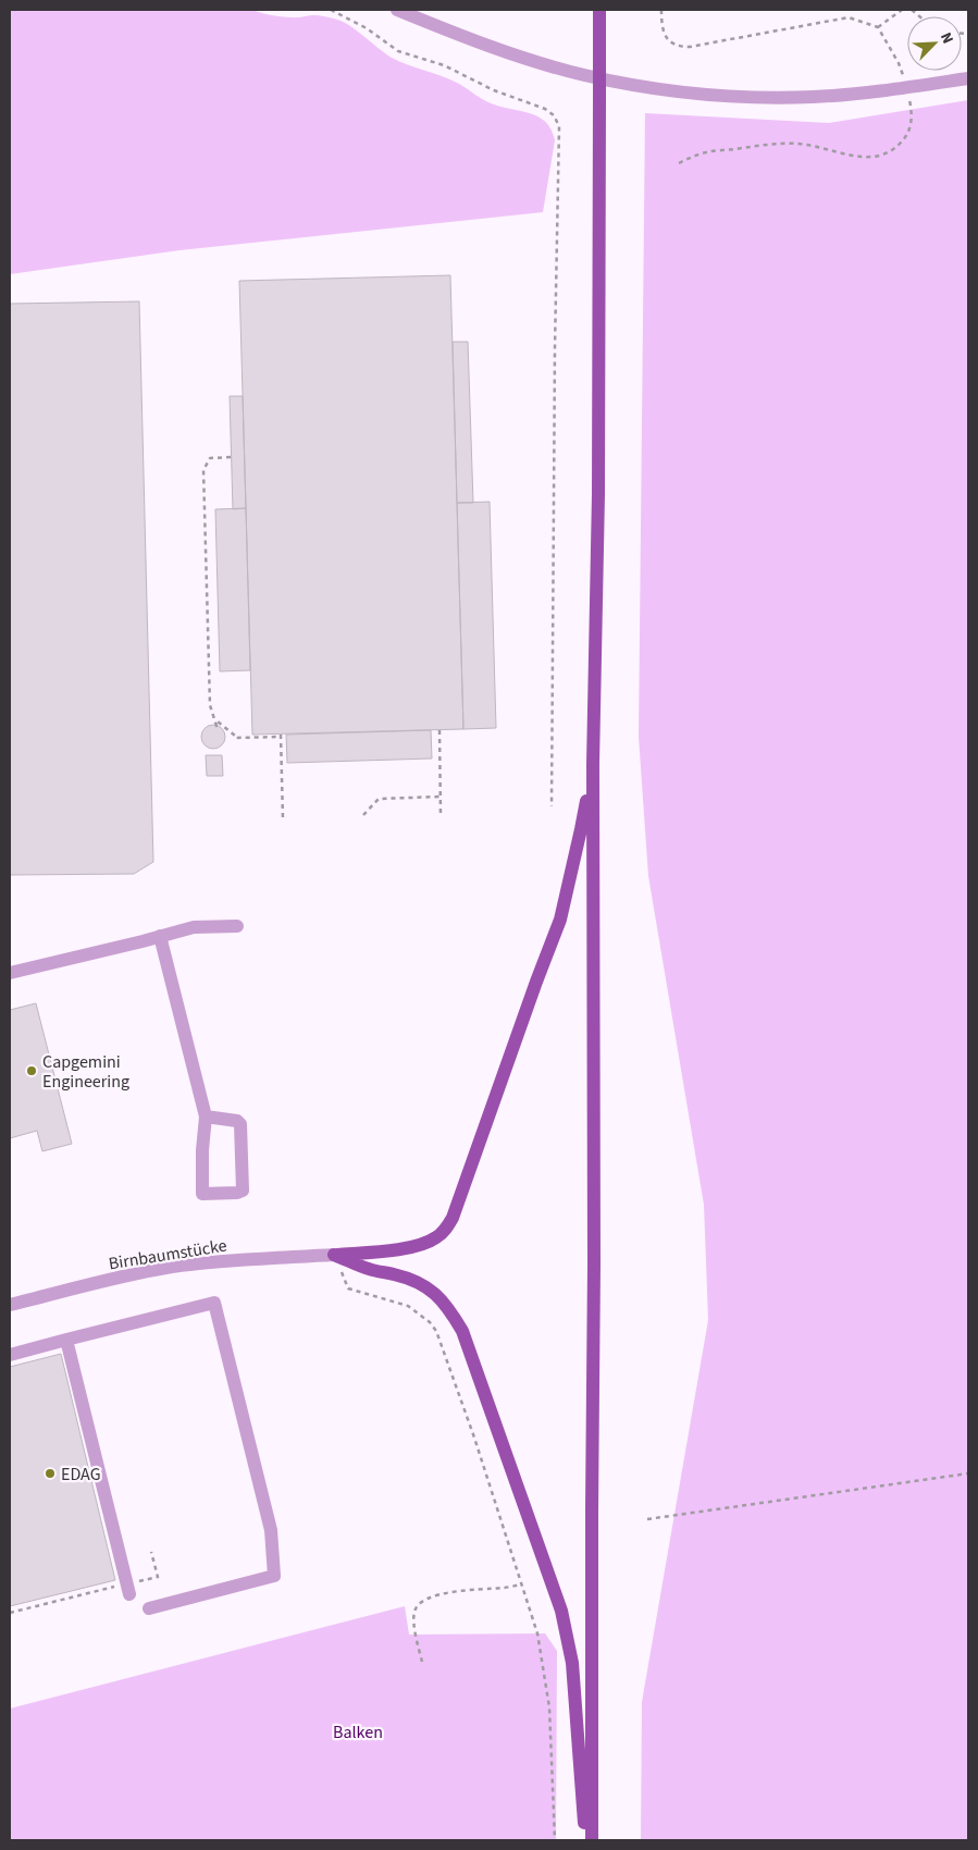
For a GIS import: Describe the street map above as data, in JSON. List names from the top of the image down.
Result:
{
  "streets": {
    "street": ["Birnbaumstücke"]
  },
  "parks": ["Balken"],
  "places": ["Capgemini Engineering", "EDAG"],
  "north": "top right"
}
